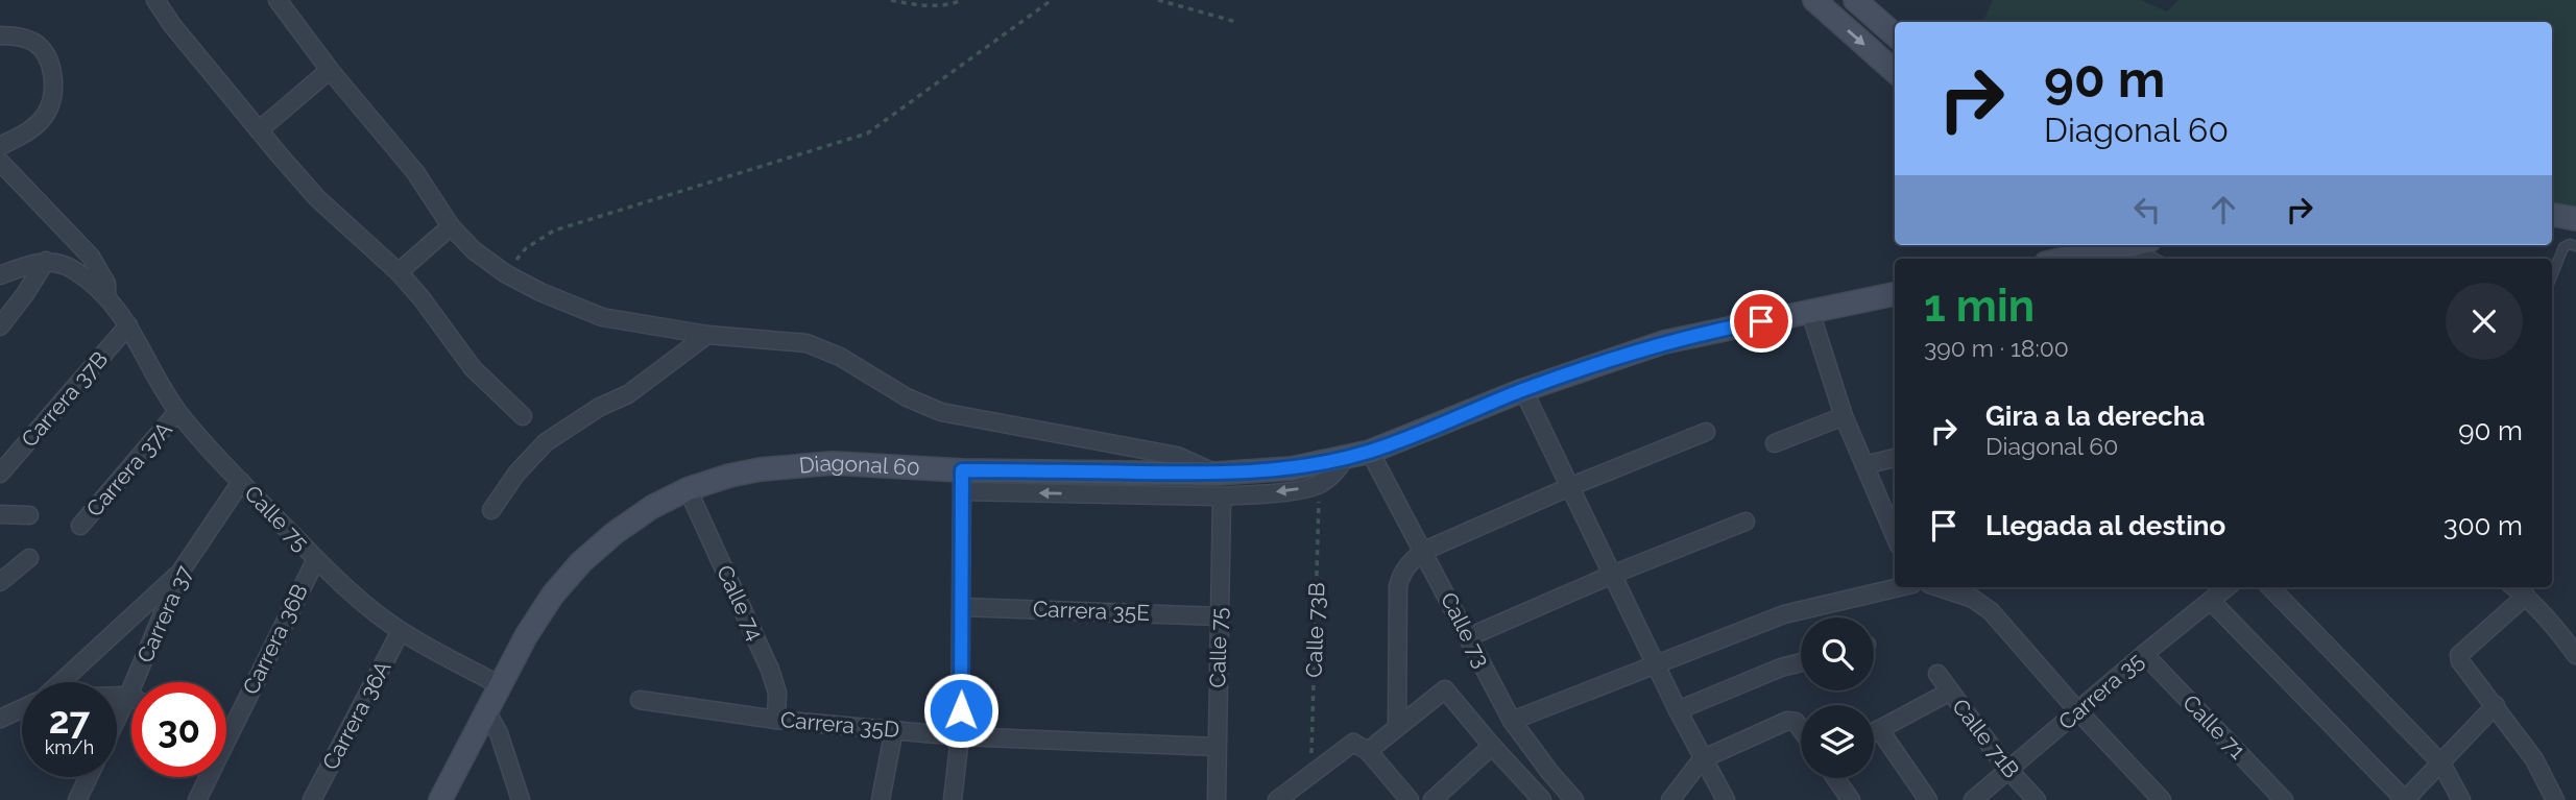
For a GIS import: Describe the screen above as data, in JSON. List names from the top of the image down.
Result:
{
  "streets": {
    "main road": ["Diagonal 60"],
    "street": [
      "Carrera 37B",
      "Carrera 37A",
      "Calle 75",
      "Calle 74",
      "Carrera 35E",
      "Carrera 37",
      "Calle 73",
      "Carrera 36B",
      "Carrera 35",
      "Carrera 36A",
      "Carrera 35D",
      "Calle 71",
      "Calle 71B"
    ],
    "path": ["Calle 73B"]
  },
  "crossings": [
    ["Carrera 37B", "Calle 75"],
    ["Diagonal 60", "Calle 75"],
    ["Diagonal 60", "Calle 74"],
    ["Diagonal 60", "Calle 73"],
    ["Carrera 37A", "Calle 75"],
    ["Calle 75", "Carrera 35E"],
    ["Calle 75", "Carrera 37"],
    ["Calle 75", "Carrera 36B"],
    ["Calle 75", "Carrera 36A"],
    ["Calle 75", "Carrera 35D"],
    ["Calle 74", "Carrera 35D"],
    ["Carrera 35", "Calle 71"],
    ["Carrera 35", "Calle 71B"]
  ],
  "page": {
    "turn": ["90 m", "Diagonal 60"],
    "heading": ["1 min", "390 m · 18:00"],
    "list": [
      {
        "name": "Gira a la derecha",
        "note": "Diagonal 60",
        "value": "90 m"
      },
      {
        "name": "Llegada al destino",
        "value": "300 m"
      }
    ],
    "speed": "27 km/h",
    "limit": "30"
  }
}
